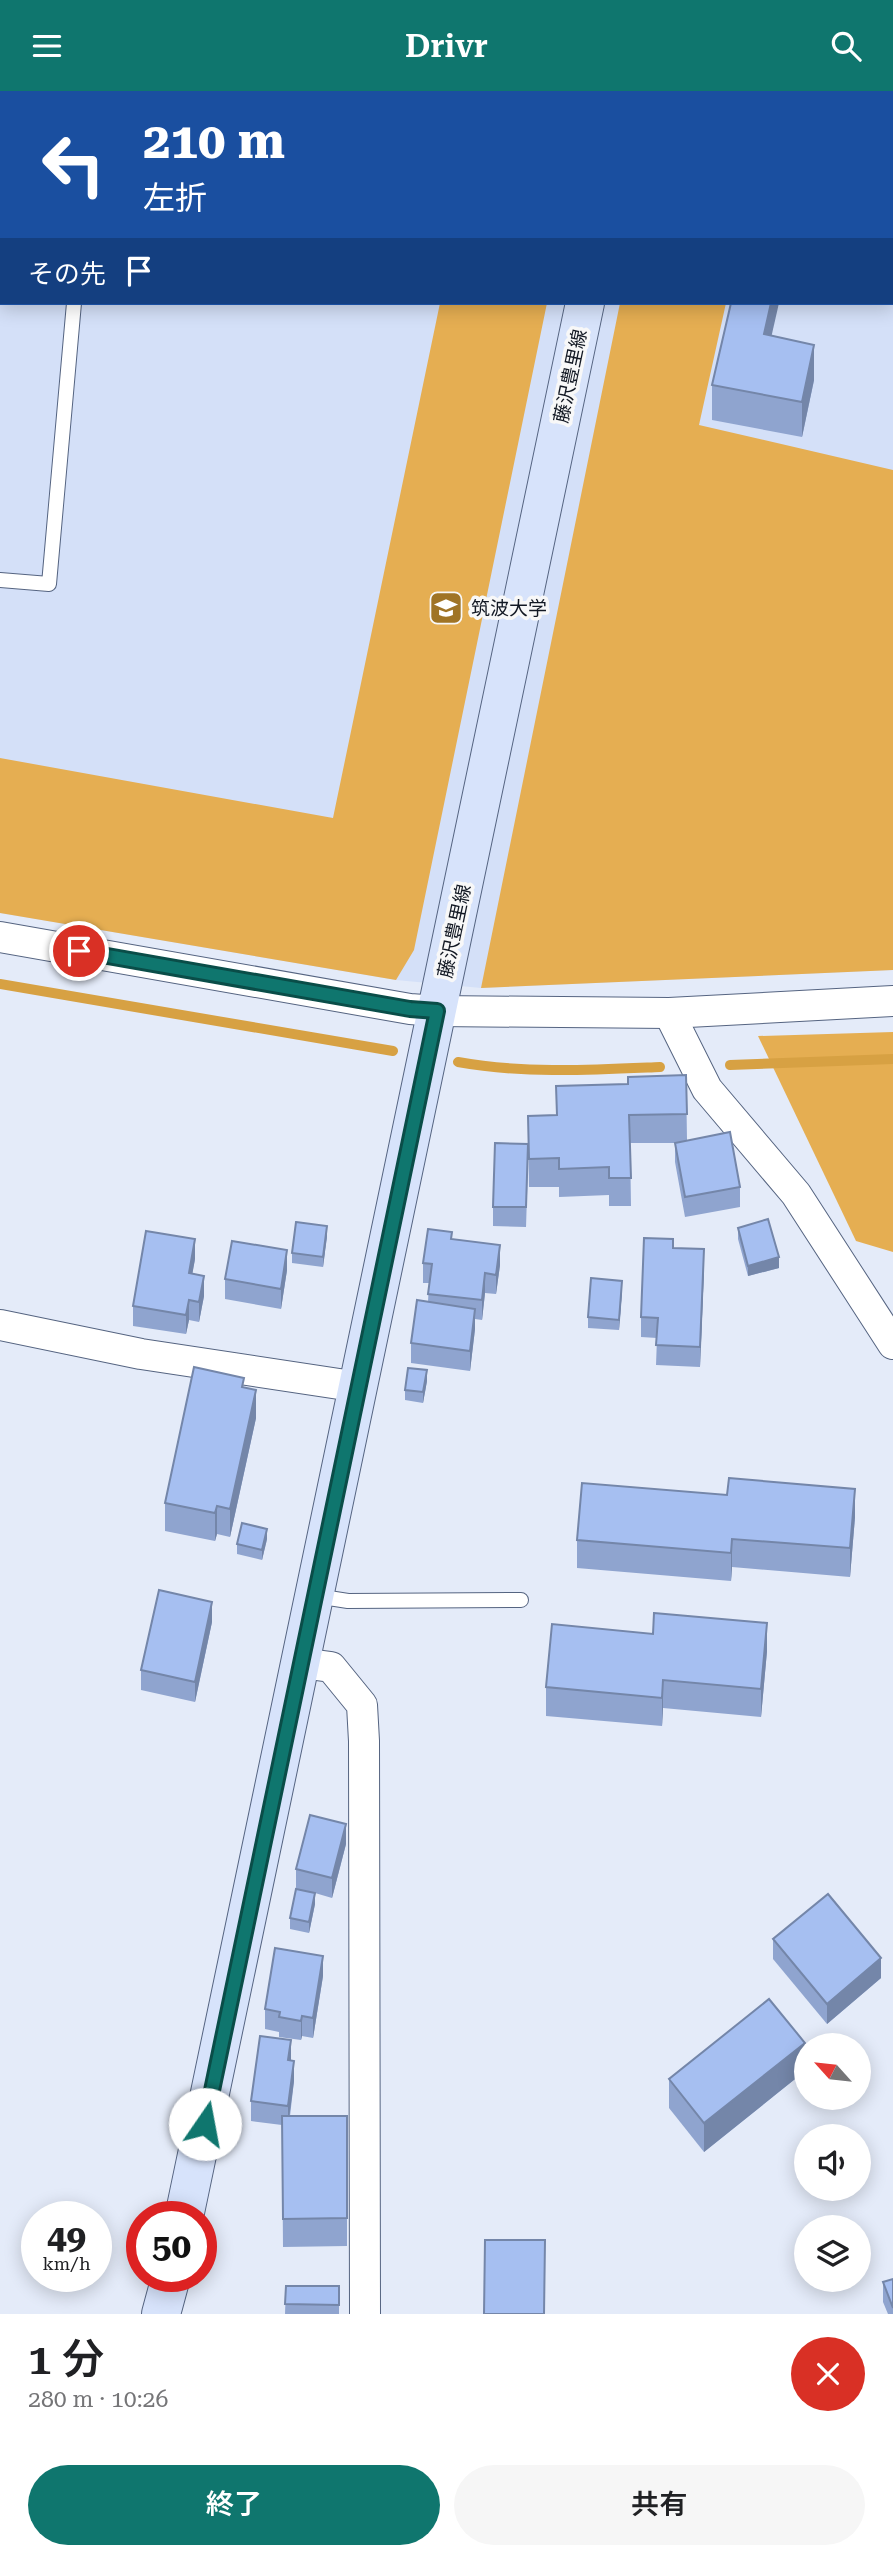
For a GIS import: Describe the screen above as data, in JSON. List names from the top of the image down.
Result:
{
  "streets": {
    "main road": ["藤沢豊里線"]
  },
  "places": {
    "school or university": ["筑波大学"]
  },
  "north": "top left",
  "page": {
    "header": "Drivr",
    "turn": ["210 m", "左折"],
    "then": "その先",
    "speed": "49 km/h",
    "limit": "50",
    "heading": ["1 分", "280 m · 10:26"],
    "buttons": ["終了", "共有"]
  }
}
